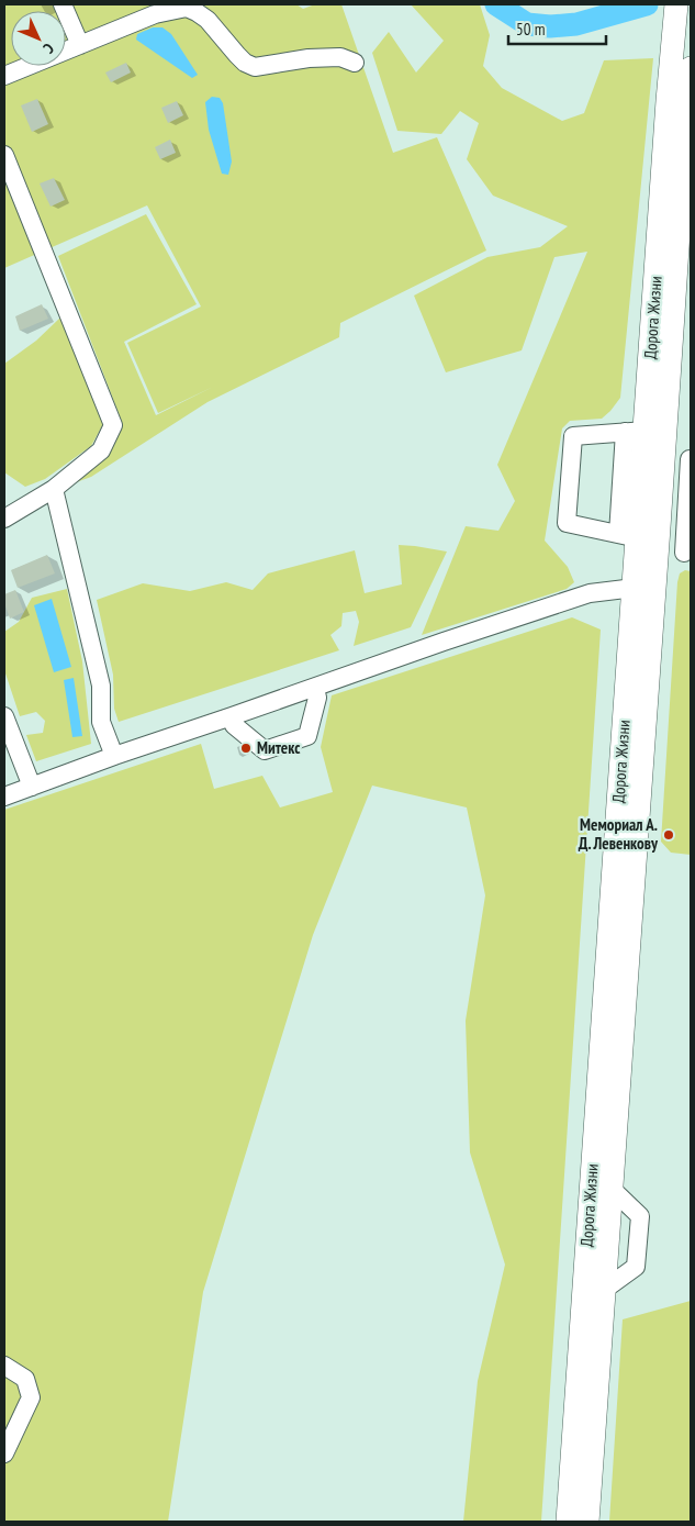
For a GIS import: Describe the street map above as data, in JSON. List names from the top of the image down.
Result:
{
  "streets": {
    "main road": ["Дорога Жизни"]
  },
  "places": ["Митекс", "Мемориал А. Д. Левенкову"],
  "scale_bar": "50 m",
  "north": "bottom right"
}
